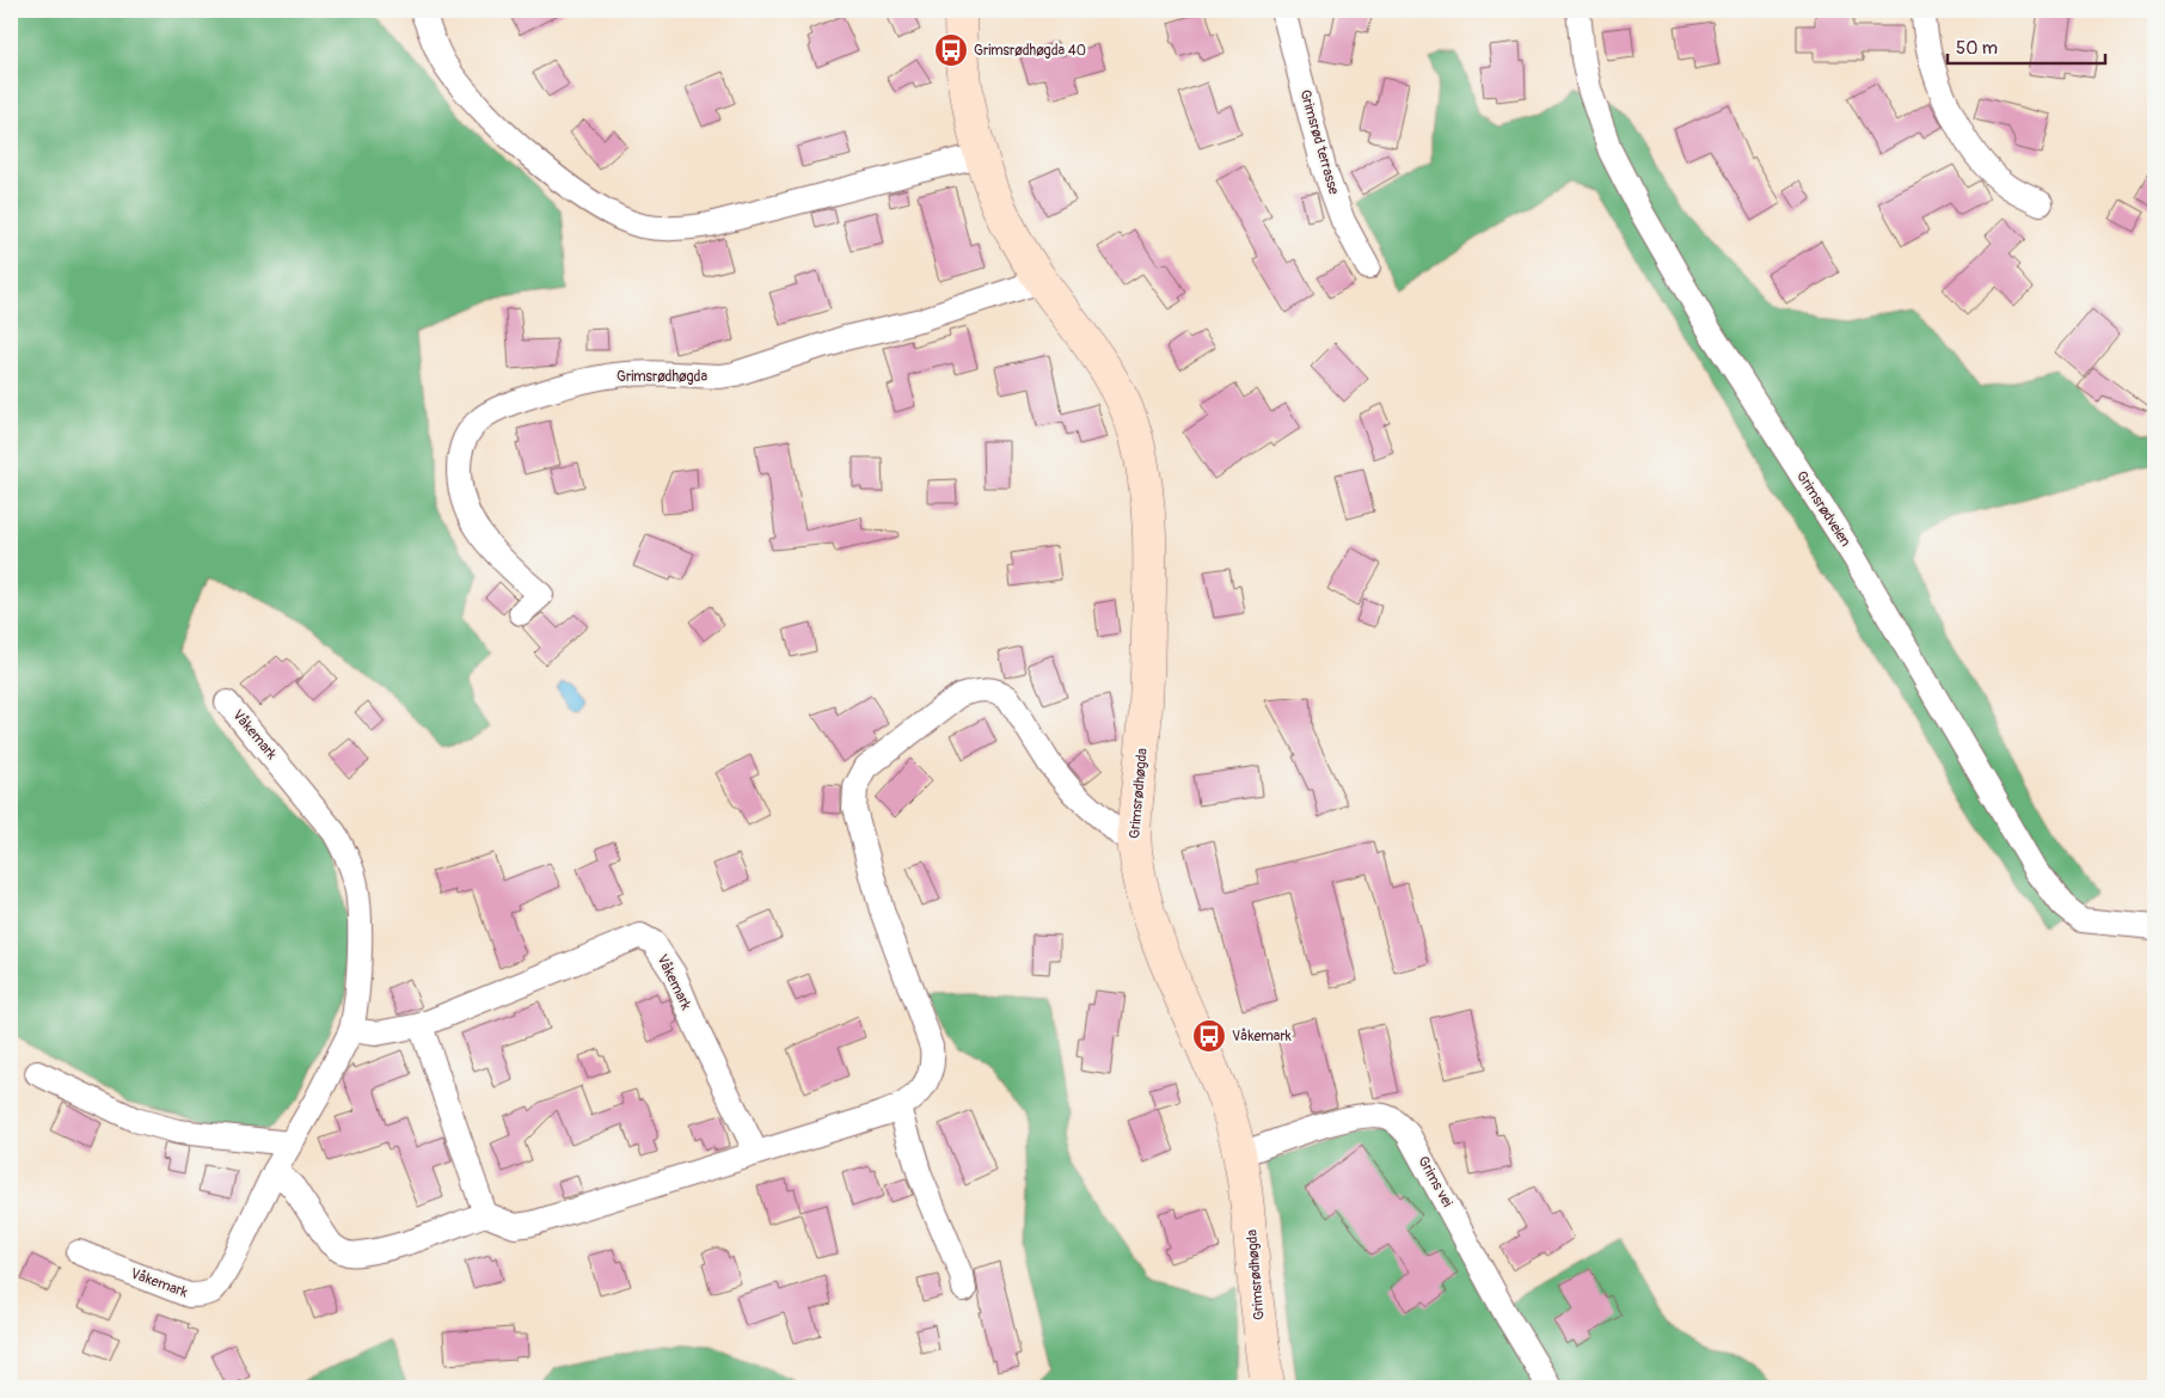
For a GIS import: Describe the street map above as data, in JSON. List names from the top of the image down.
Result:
{
  "streets": {
    "main road": ["Grimsrødhøgda"],
    "street": [
      "Grimsrød terrasse",
      "Grimsrødveien",
      "Våkemark",
      "Grims vei"
    ]
  },
  "crossings": [
    ["Grimsrødhøgda", "Grims vei"]
  ],
  "places": {
    "bus stop": ["Grimsrødhøgda 40", "Våkemark"]
  },
  "scale_bar": "50 m"
}
